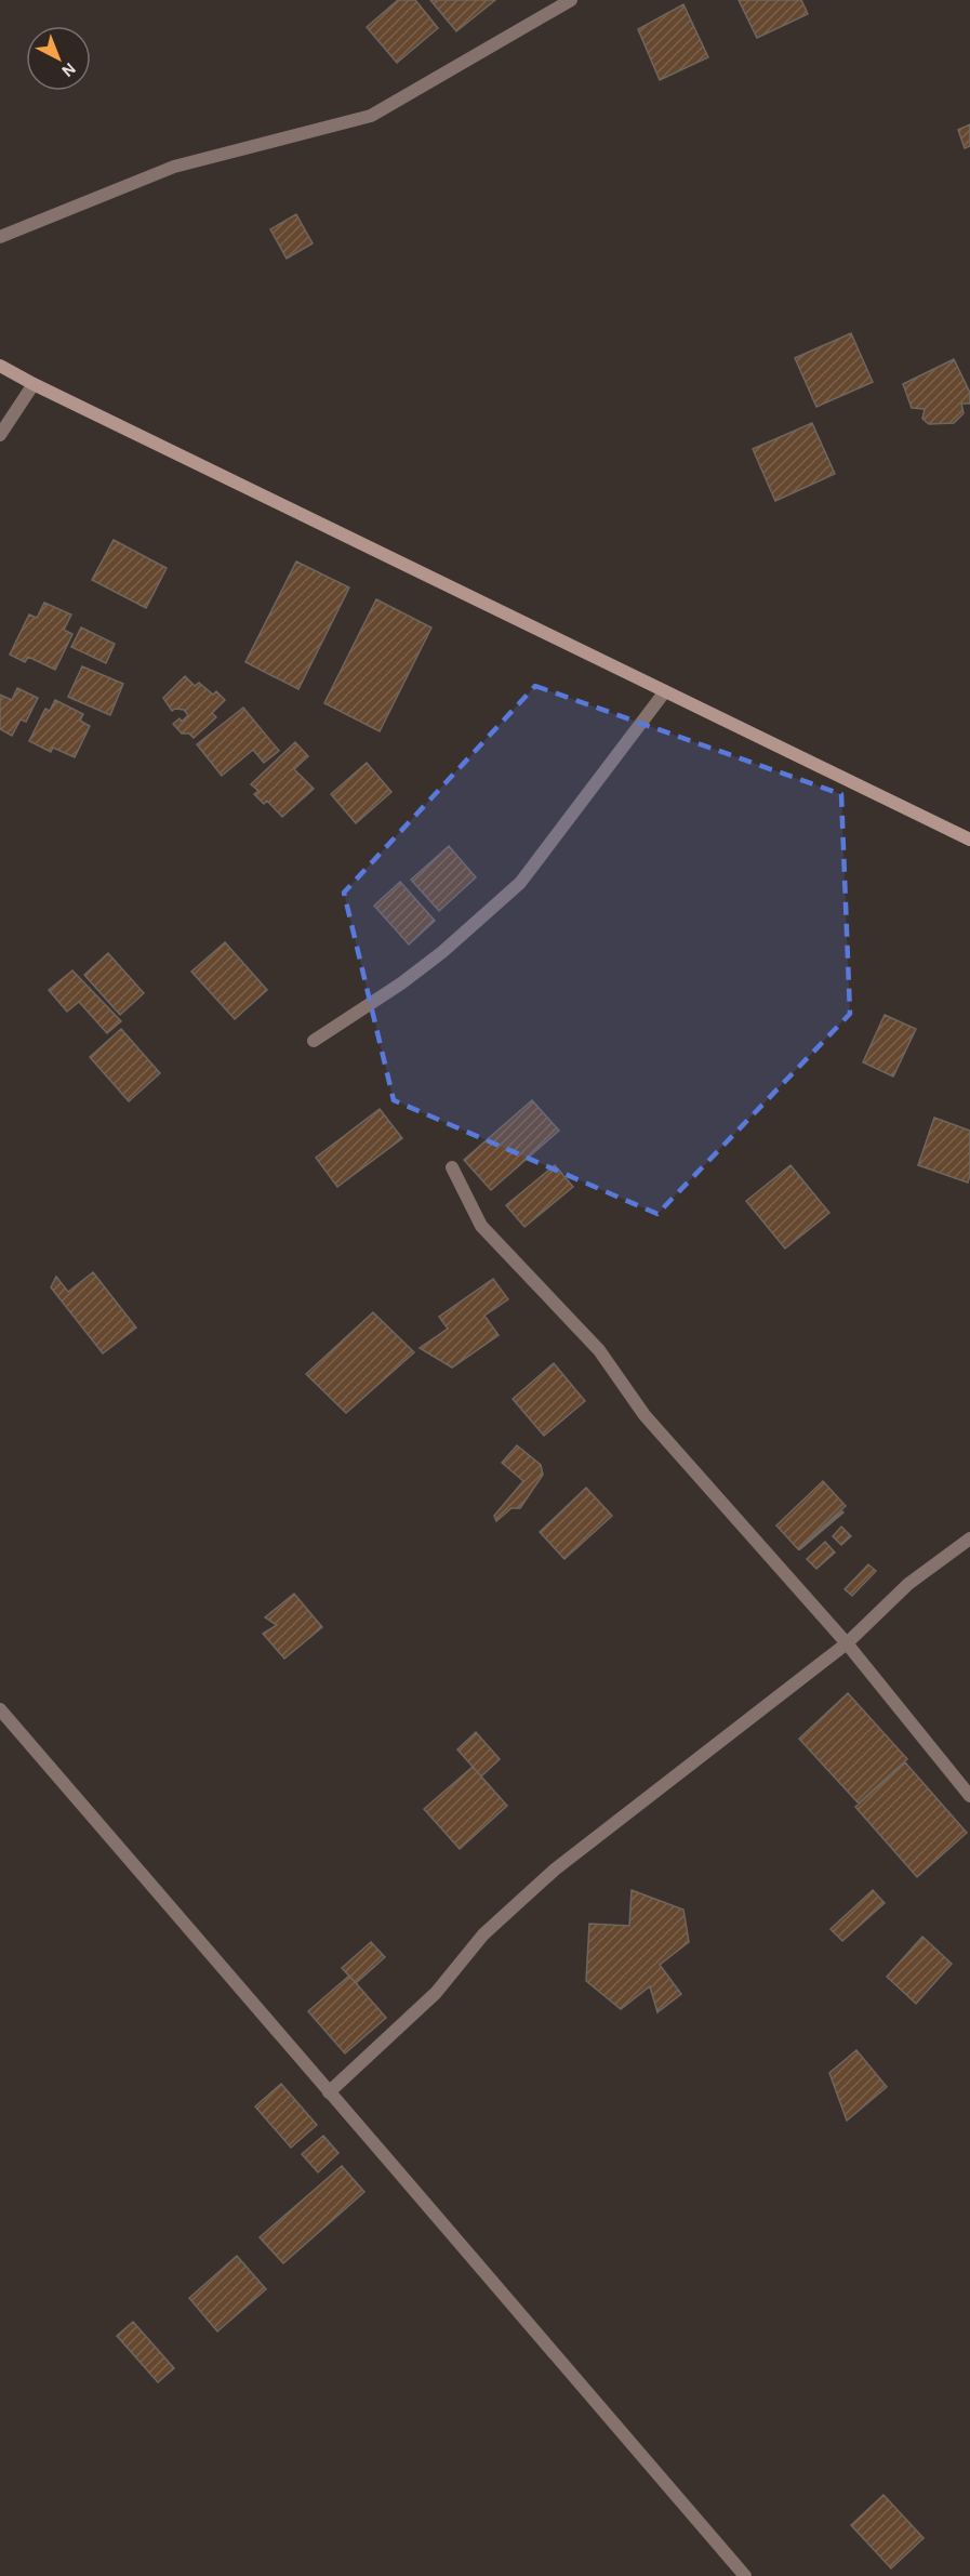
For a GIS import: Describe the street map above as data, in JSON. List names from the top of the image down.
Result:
{
  "north": "bottom right"
}
